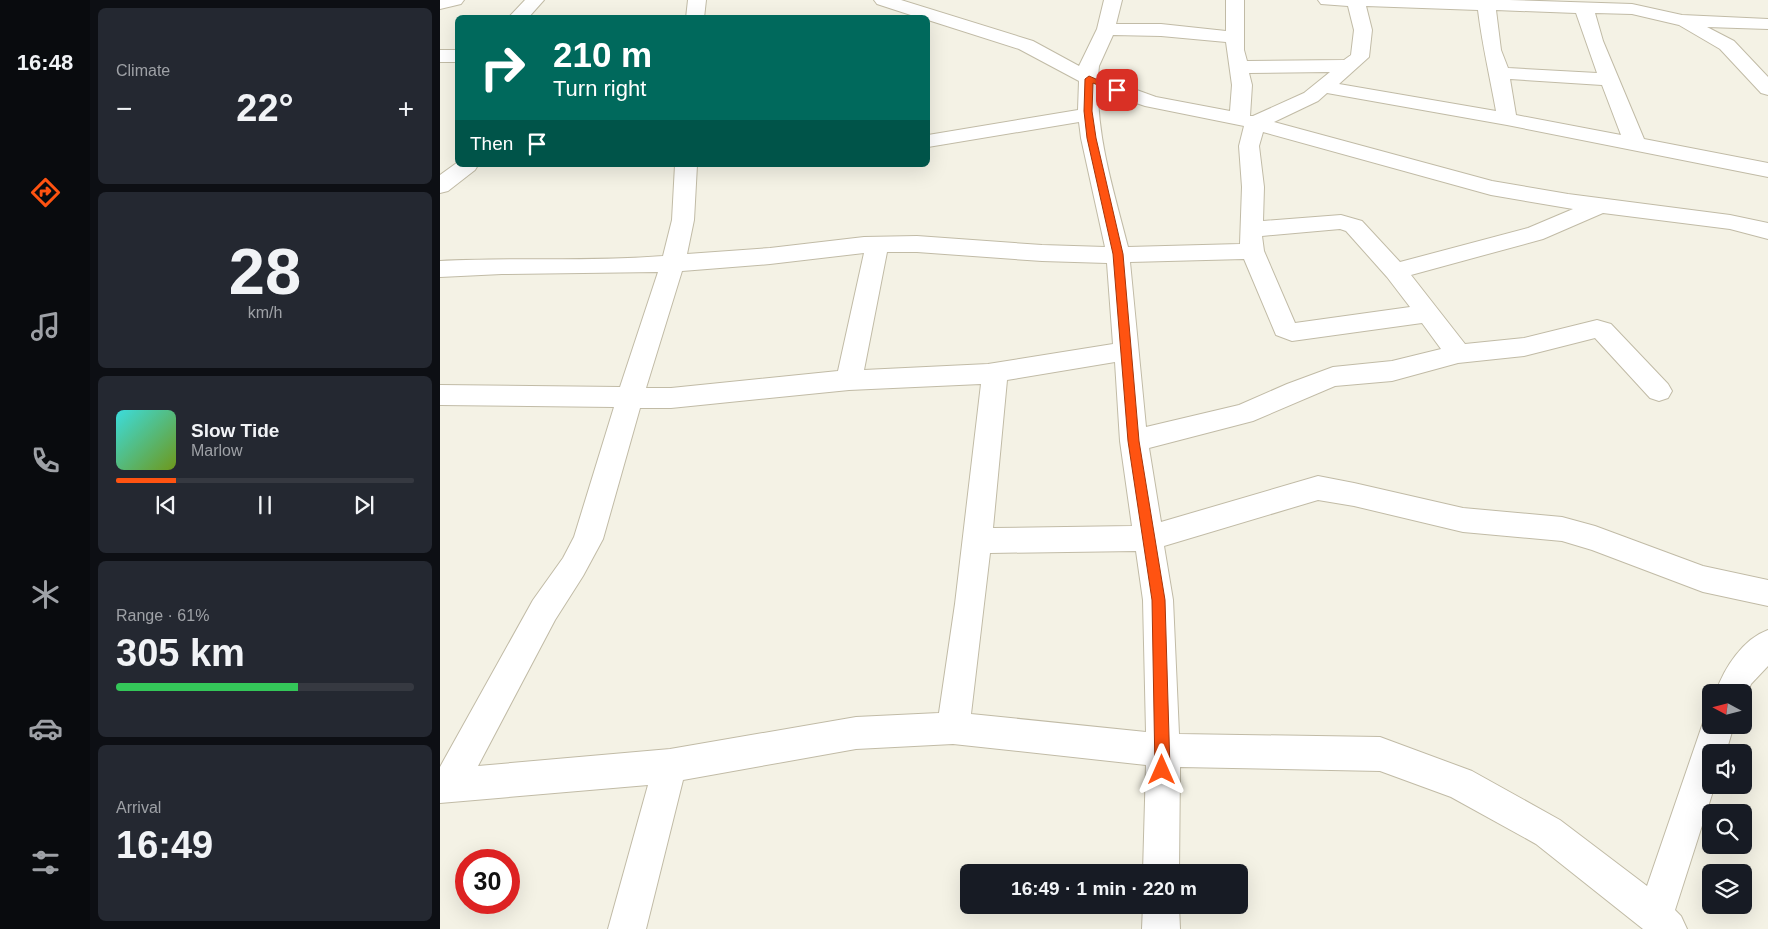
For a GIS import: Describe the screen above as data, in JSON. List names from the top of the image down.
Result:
{
  "north": "left",
  "page": {
    "tabs": "16:48",
    "tile": [
      "Climate",
      ["28", "km/h"],
      ["Range · 61%", "305 km"],
      ["Arrival", "16:49"]
    ],
    "turn": ["210 m", "Turn right"],
    "heat": ["−", "22°", "+"],
    "then": "Then",
    "song": ["Slow Tide", "Marlow"],
    "limit": "30",
    "trip": "16:49 · 1 min · 220 m"
  }
}
